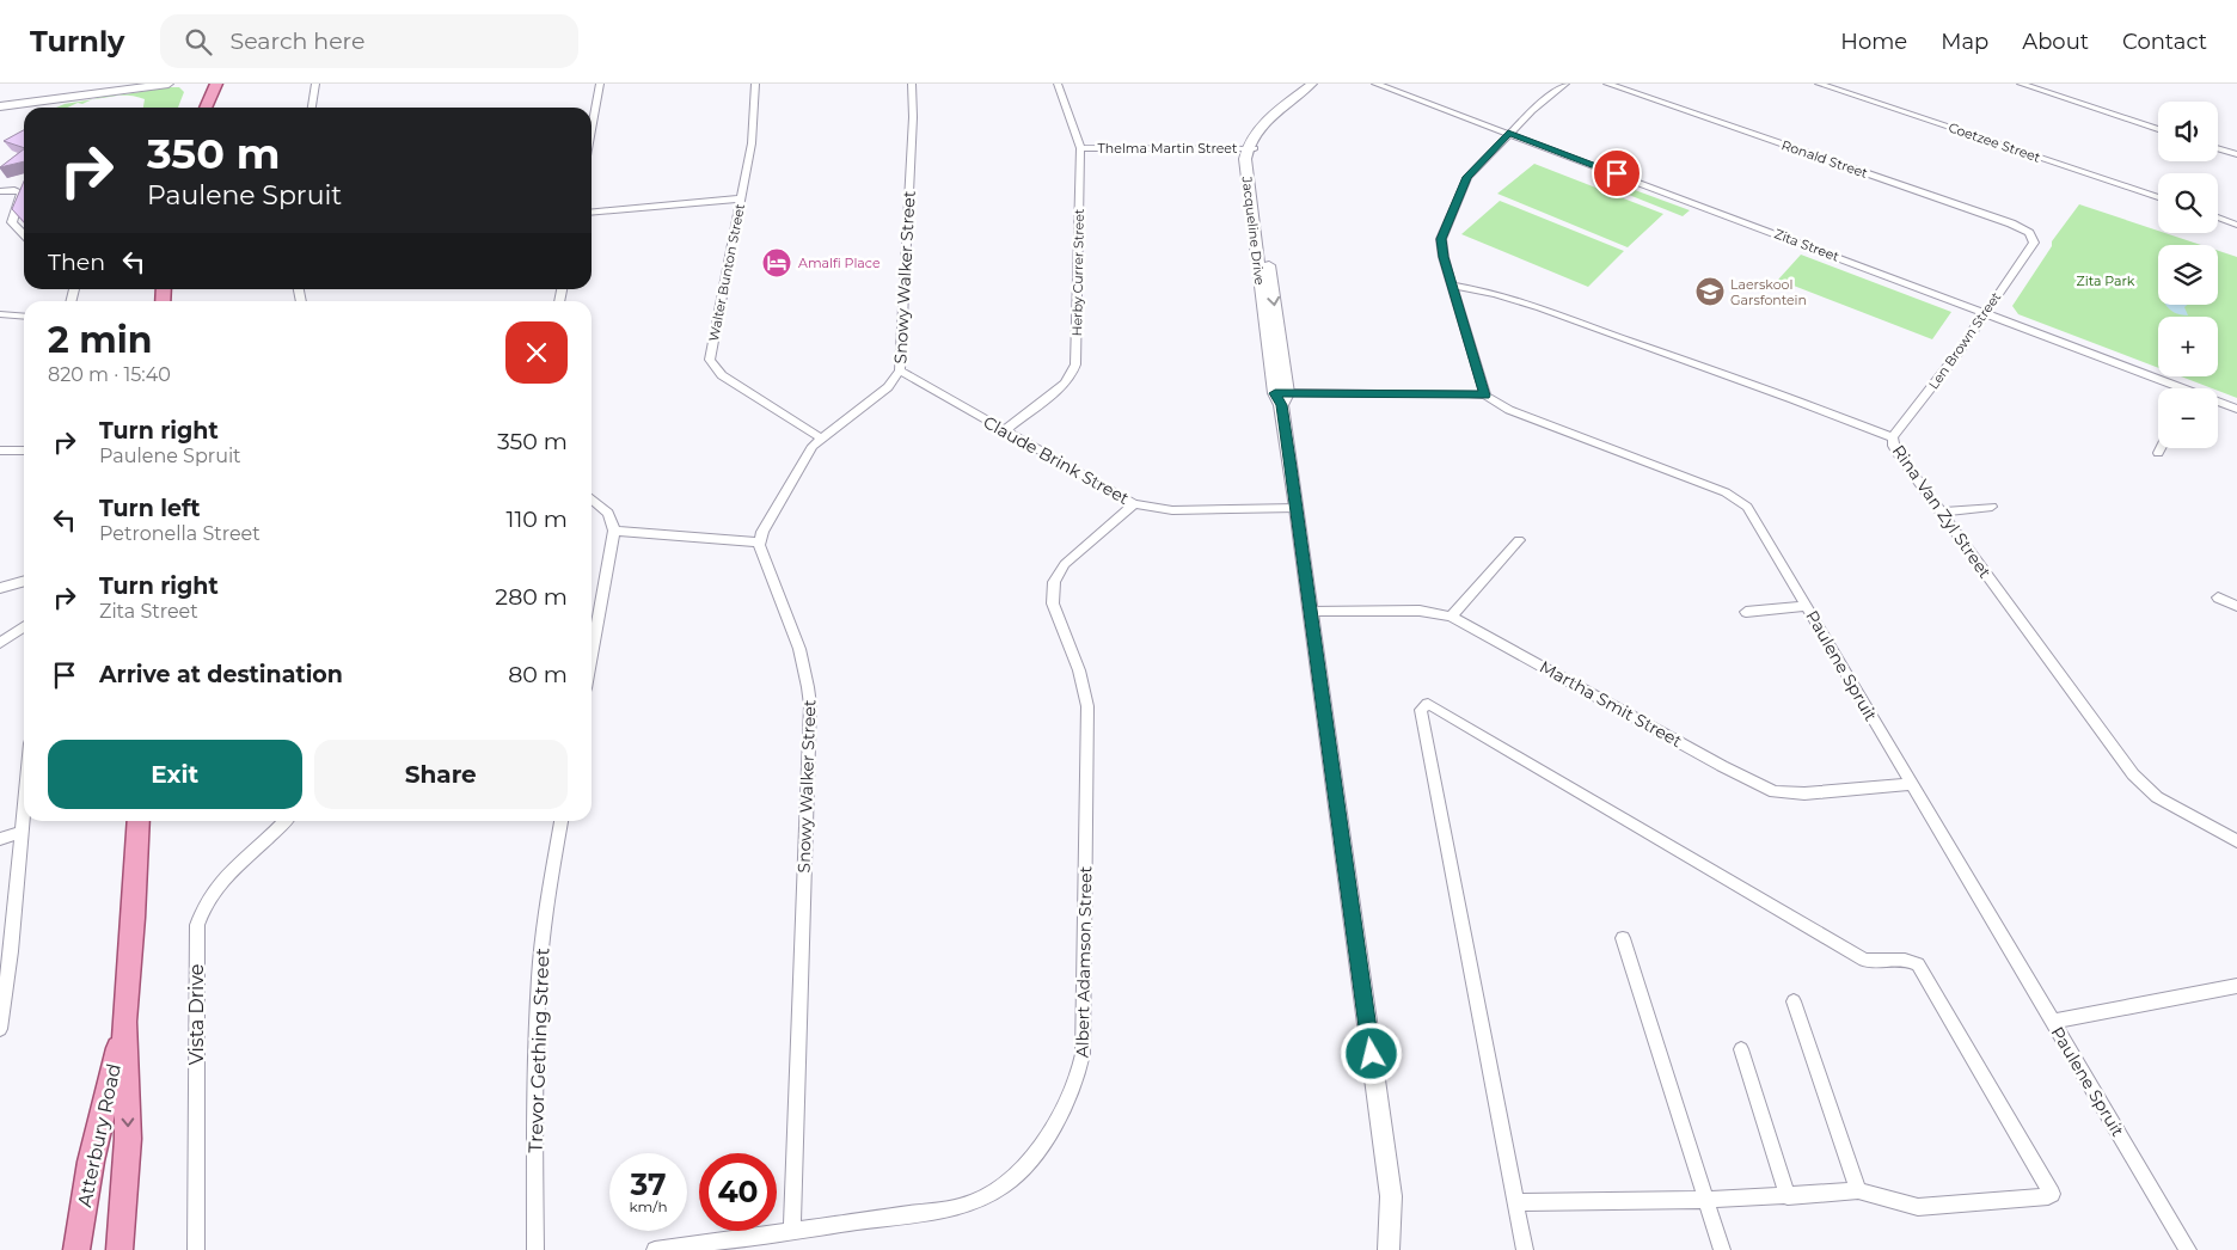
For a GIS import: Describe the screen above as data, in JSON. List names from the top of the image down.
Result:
{
  "streets": {
    "main road": ["Atterbury Road"],
    "street": [
      "Coetzee Street",
      "Thelma Martin Street",
      "Ronald Street",
      "Jacqueline Drive",
      "Zita Street",
      "Walter Bunton Street",
      "Herby Currer Street",
      "Snowy Walker Street",
      "Len Brown Street",
      "Claude Brink Street",
      "Rina Van Zyl Street",
      "Paulene Spruit",
      "Martha Smit Street",
      "Albert Adamson Street",
      "Vista Drive",
      "Trevor Gething Street"
    ]
  },
  "crossings": [
    ["Thelma Martin Street", "Jacqueline Drive"],
    ["Thelma Martin Street", "Herby Currer Street"],
    ["Ronald Street", "Len Brown Street"],
    ["Jacqueline Drive", "Claude Brink Street"],
    ["Jacqueline Drive", "Paulene Spruit"],
    ["Jacqueline Drive", "Martha Smit Street"],
    ["Zita Street", "Len Brown Street"],
    ["Walter Bunton Street", "Snowy Walker Street"],
    ["Herby Currer Street", "Claude Brink Street"],
    ["Snowy Walker Street", "Claude Brink Street"],
    ["Snowy Walker Street", "Albert Adamson Street"],
    ["Len Brown Street", "Rina Van Zyl Street"],
    ["Claude Brink Street", "Albert Adamson Street"],
    ["Paulene Spruit", "Martha Smit Street"]
  ],
  "parks": ["Zita Park"],
  "places": {
    "hotel": ["Amalfi Place"],
    "school or university": ["Laerskool Garsfontein"]
  },
  "page": {
    "header": "Turnly",
    "search": "Search here",
    "nav": [
      "Home",
      "Map",
      "About",
      "Contact"
    ],
    "map_buttons": ["+", "−"],
    "turn": ["350 m", "Paulene Spruit"],
    "then": "Then",
    "heading": ["2 min", "820 m · 15:40"],
    "list": [
      {
        "name": "Turn right",
        "note": "Paulene Spruit",
        "value": "350 m"
      },
      {
        "name": "Turn left",
        "note": "Petronella Street",
        "value": "110 m"
      },
      {
        "name": "Turn right",
        "note": "Zita Street",
        "value": "280 m"
      },
      {
        "name": "Arrive at destination",
        "value": "80 m"
      }
    ],
    "buttons": ["Exit", "Share"],
    "speed": "37 km/h",
    "limit": "40"
  }
}
